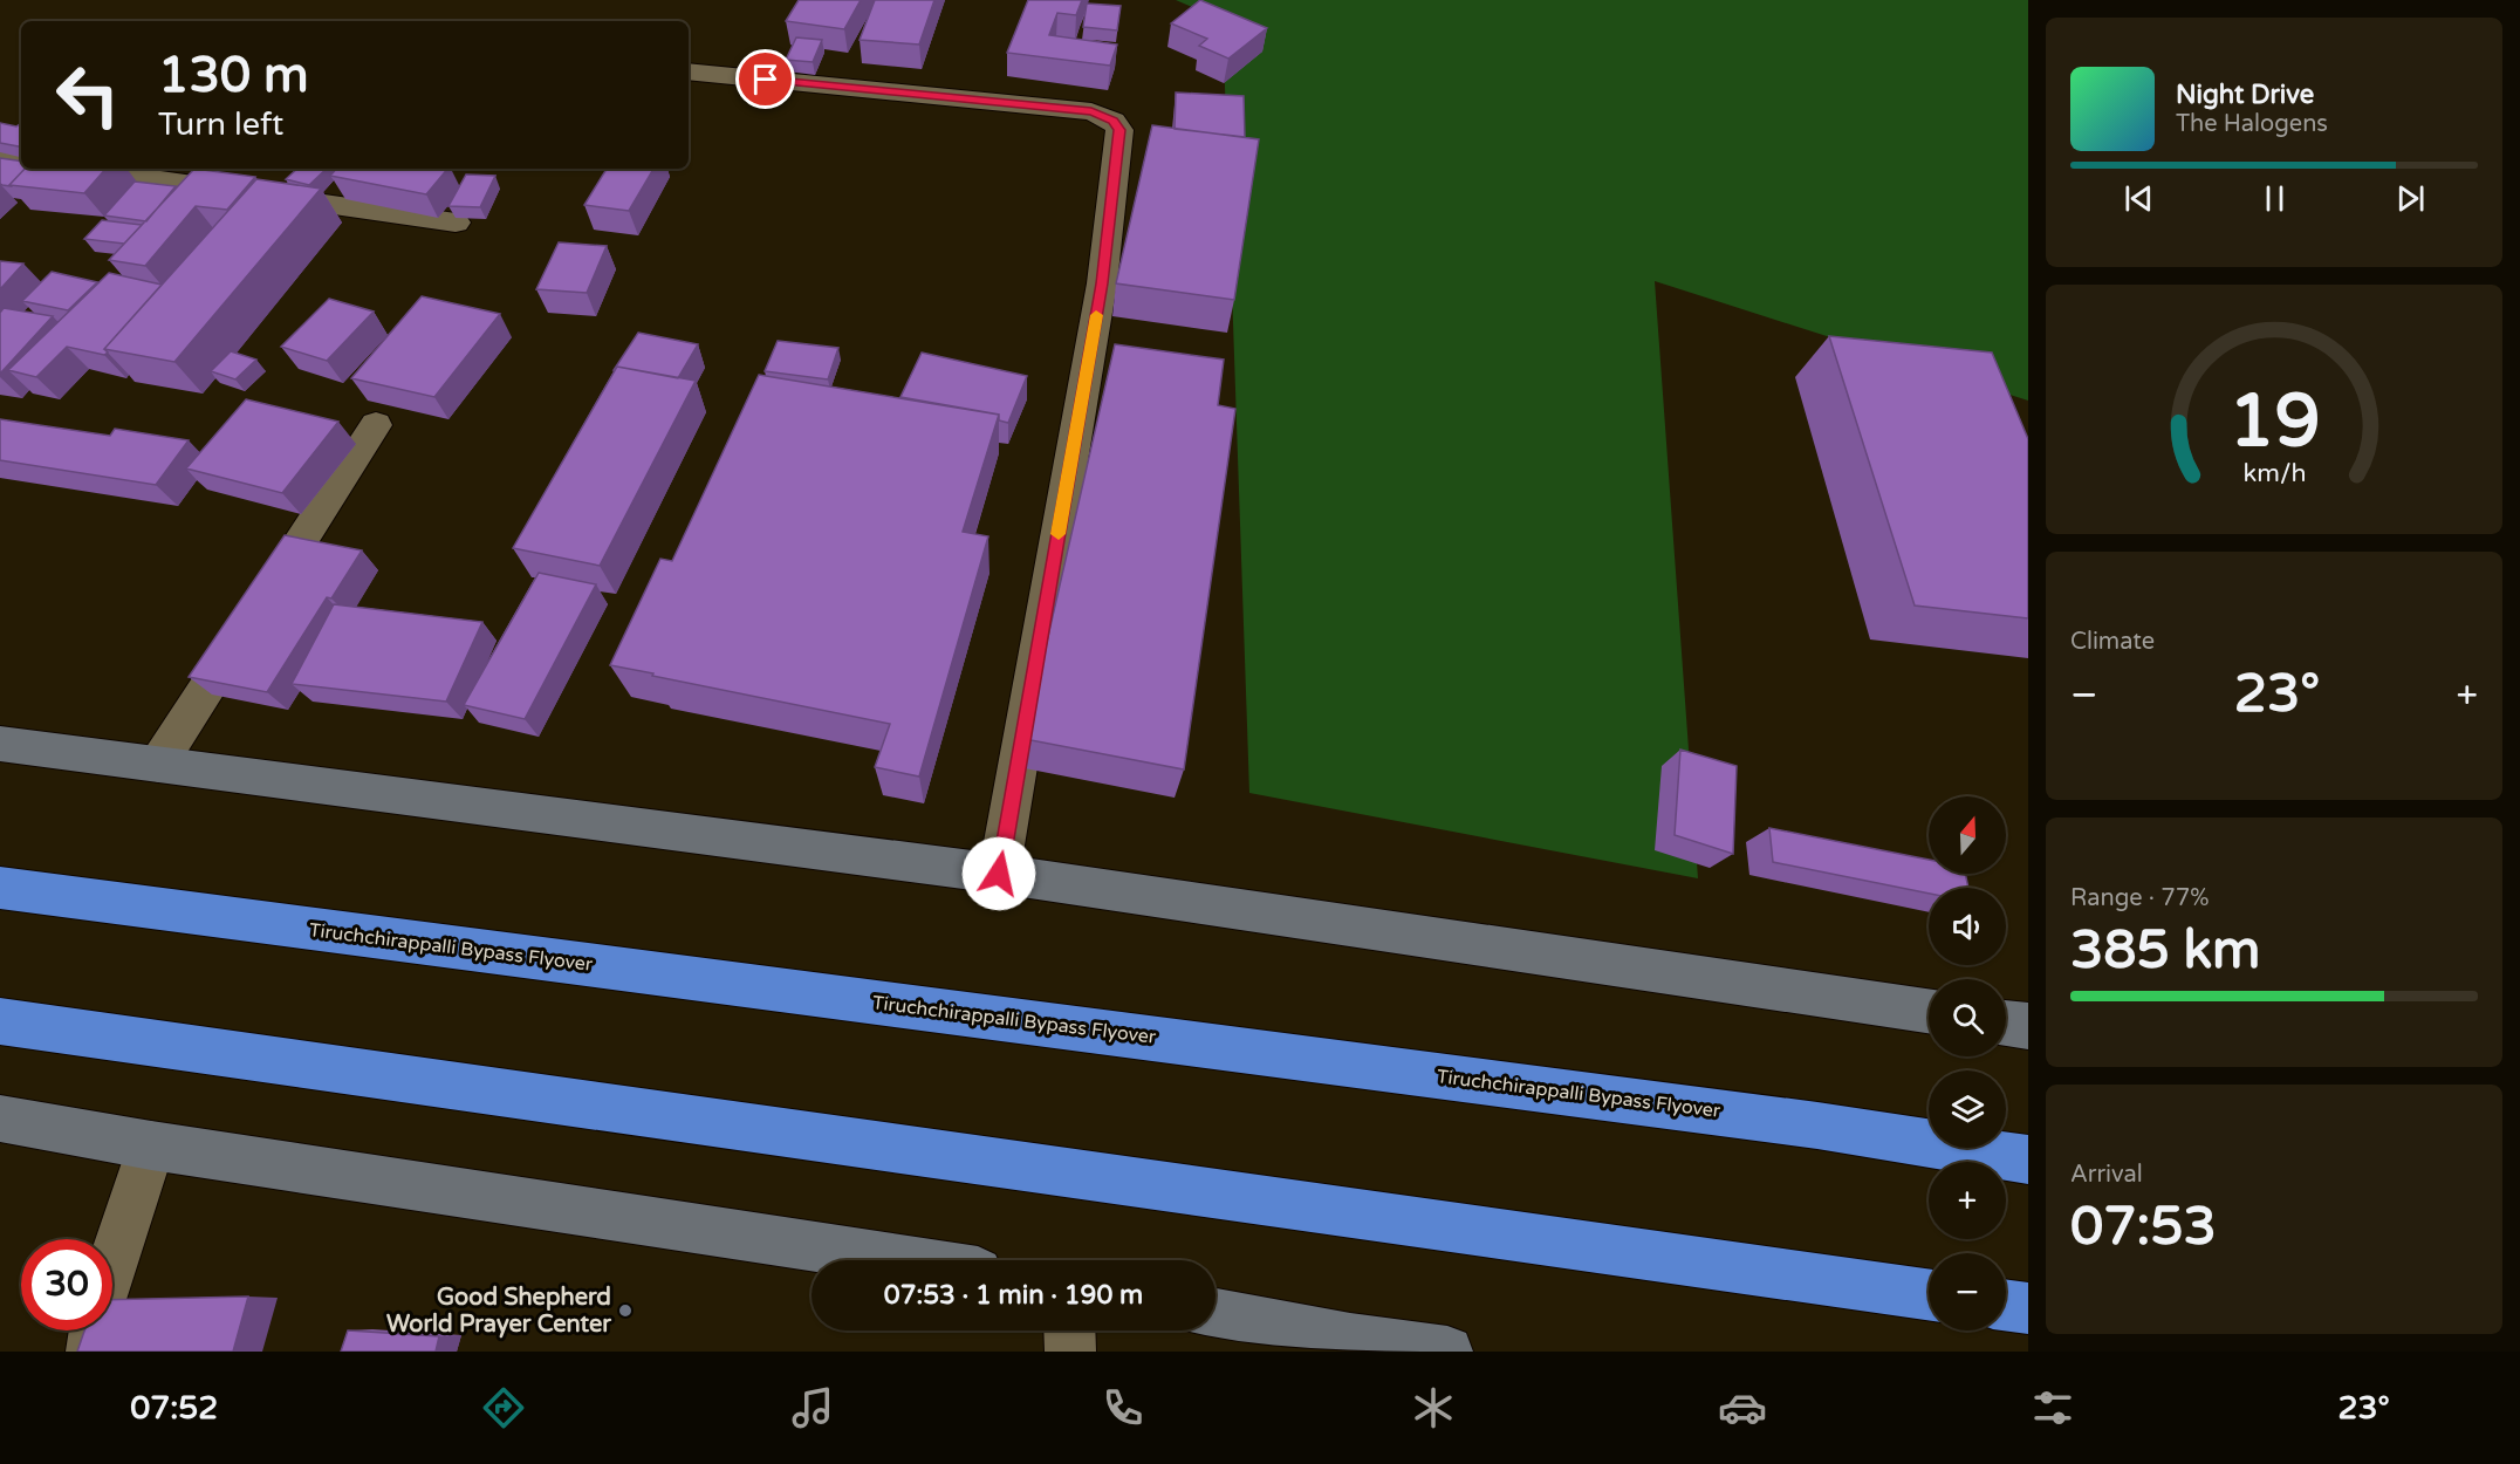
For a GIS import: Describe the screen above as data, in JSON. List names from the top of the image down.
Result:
{
  "streets": {
    "highway": ["Tiruchchirappalli Bypass Flyover"]
  },
  "places": ["Good Shepherd World Prayer Center"],
  "north": "top",
  "page": {
    "turn": ["130 m", "Turn left"],
    "song": ["Night Drive", "The Halogens"],
    "tile": [
      "Climate",
      ["Range · 77%", "385 km"],
      ["Arrival", "07:53"]
    ],
    "heat": ["−", "23°", "+"],
    "map_buttons": ["+", "−"],
    "limit": "30",
    "trip": "07:53 · 1 min · 190 m",
    "tabs": ["07:52", "23°"],
    "gauge": ["19", "km/h"]
  }
}
